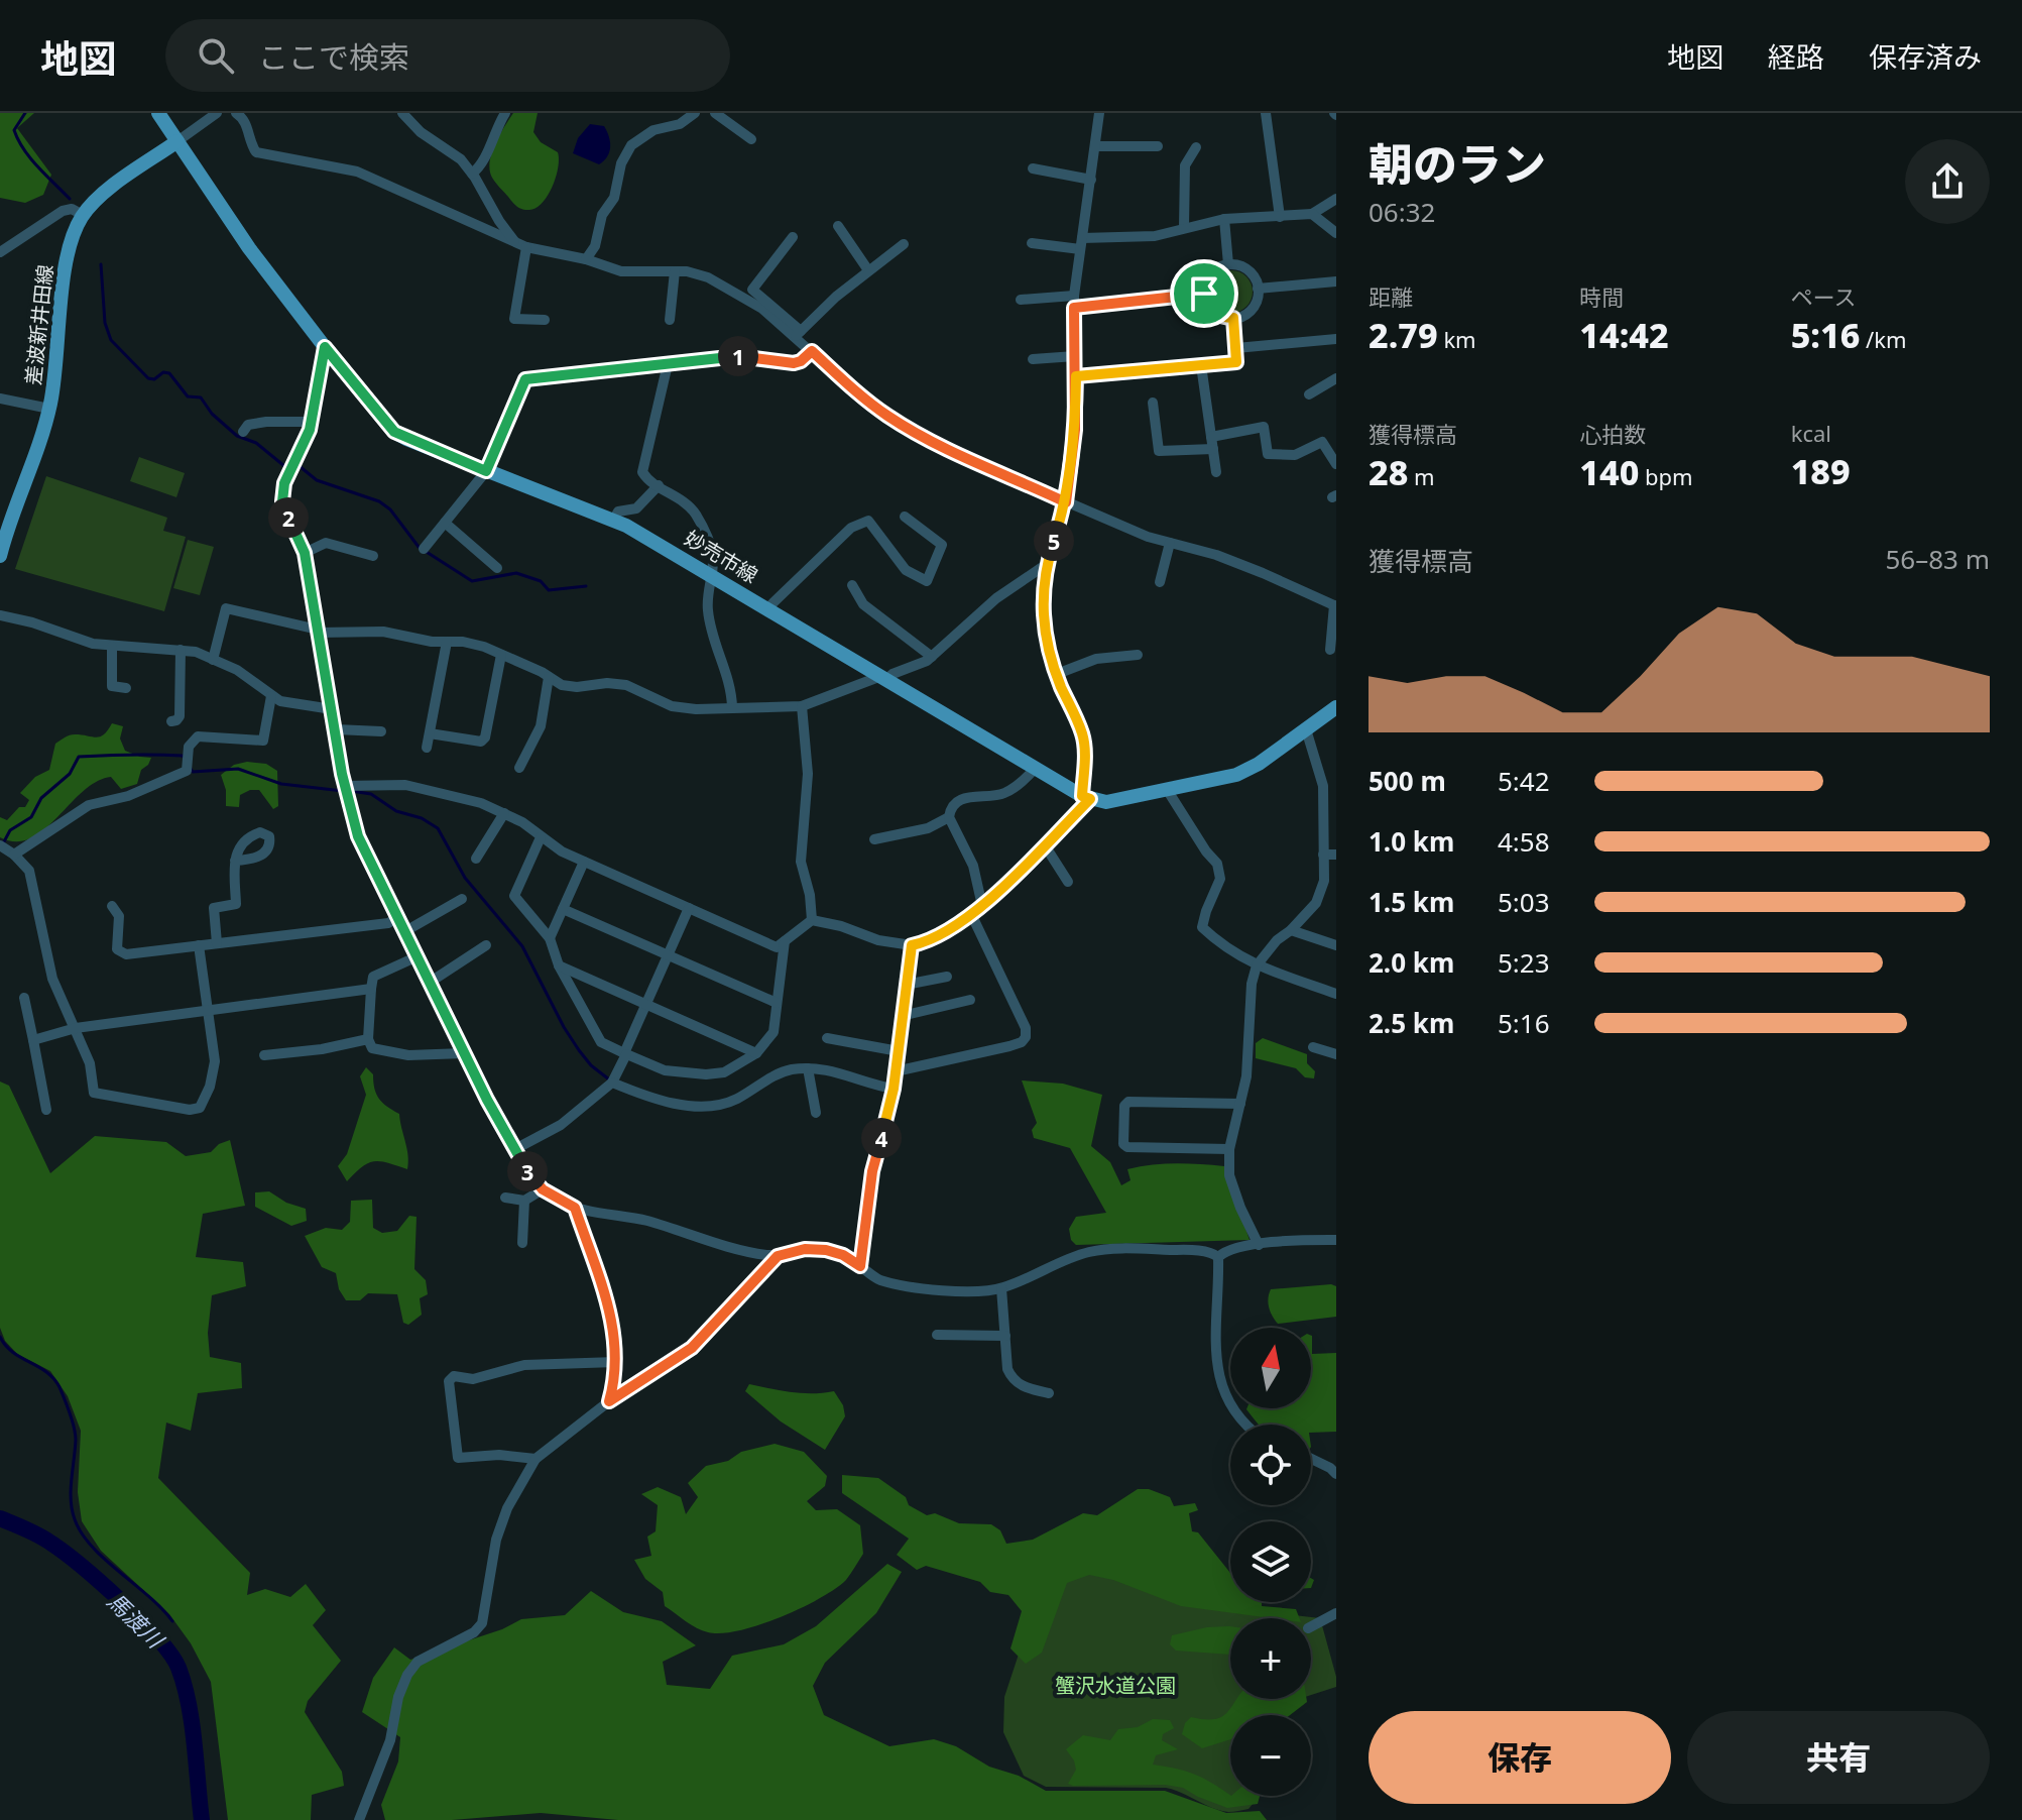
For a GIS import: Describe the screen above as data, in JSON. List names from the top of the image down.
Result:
{
  "streets": {
    "main road": ["差波新井田線", "妙売市線"]
  },
  "crossings": [
    ["差波新井田線", "妙売市線"]
  ],
  "water": ["馬渡川"],
  "parks": ["蟹沢水道公園"],
  "north": "top",
  "page": {
    "header": "地図",
    "search": "ここで検索",
    "nav": ["地図", "経路", "保存済み"],
    "heading": ["朝のラン", "06:32"],
    "stats": [
      ["距離", "2.79 km"],
      ["時間", "14:42"],
      ["ペース", "5:16 /km"],
      ["獲得標高", "28 m"],
      ["心拍数", "140 bpm"],
      ["kcal", "189"]
    ],
    "pins": [
      "1",
      "2",
      "5",
      "4",
      "3"
    ],
    "chart": ["獲得標高", "56–83 m"],
    "list": [
      {
        "name": "500 m",
        "note": "5:42"
      },
      {
        "name": "1.0 km",
        "note": "4:58"
      },
      {
        "name": "1.5 km",
        "note": "5:03"
      },
      {
        "name": "2.0 km",
        "note": "5:23"
      },
      {
        "name": "2.5 km",
        "note": "5:16"
      }
    ],
    "map_buttons": ["+", "−"],
    "buttons": ["保存", "共有"]
  }
}
